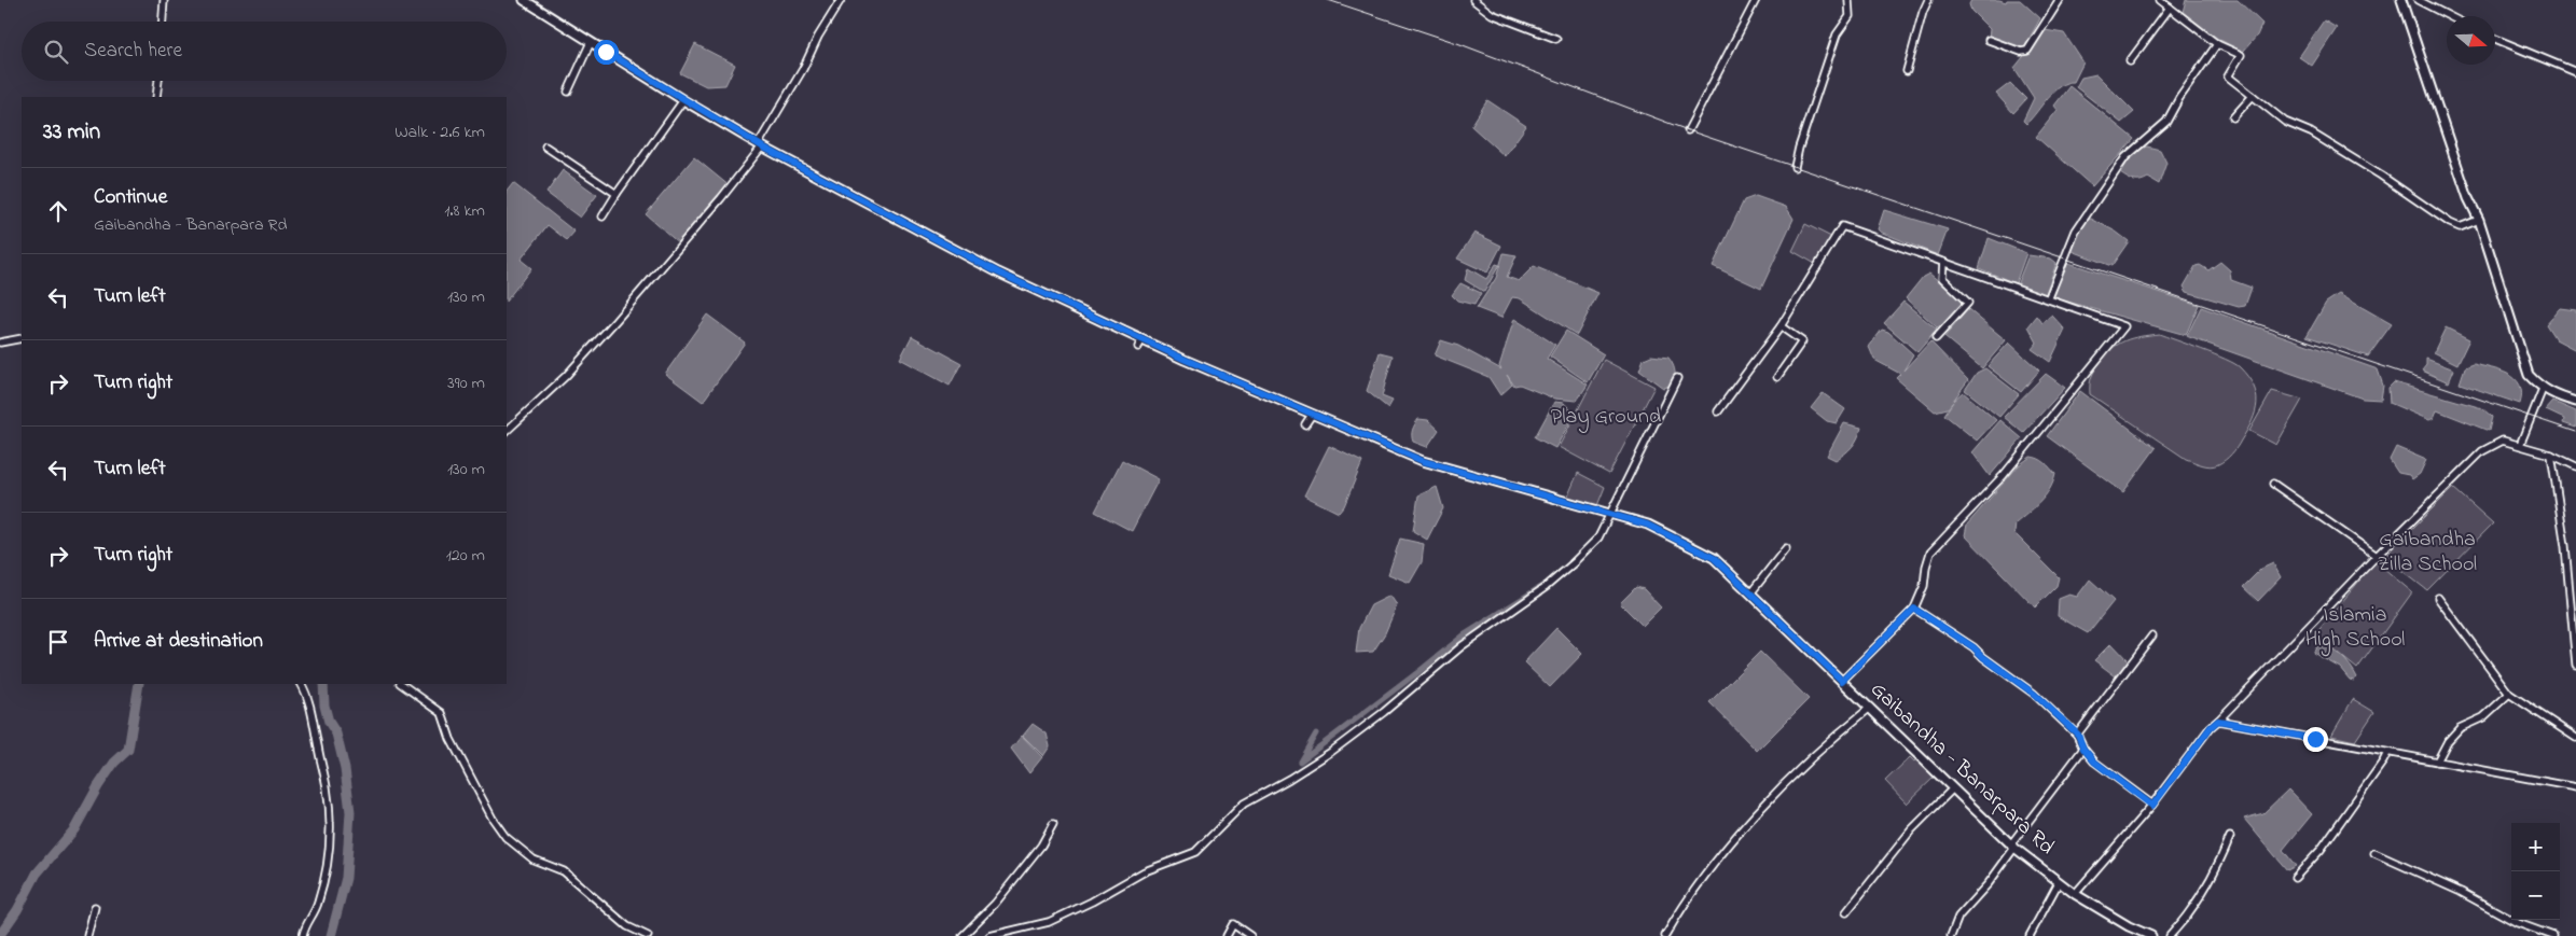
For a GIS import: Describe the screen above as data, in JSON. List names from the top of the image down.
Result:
{
  "streets": {
    "main road": ["Gaibandha - Banarpara Rd"]
  },
  "parks": ["Play Ground", "Gaibandha Zilla School", "Islamia High School"],
  "north": "right",
  "page": {
    "search": "Search here",
    "heading": ["33 min", "Walk · 2.6 km"],
    "list": [
      ["Continue", "Gaibandha - Banarpara Rd", "1.8 km"],
      ["Turn left", "130 m"],
      ["Turn right", "390 m"],
      ["Turn left", "130 m"],
      ["Turn right", "120 m"],
      "Arrive at destination"
    ],
    "map_buttons": ["+", "−"]
  }
}
